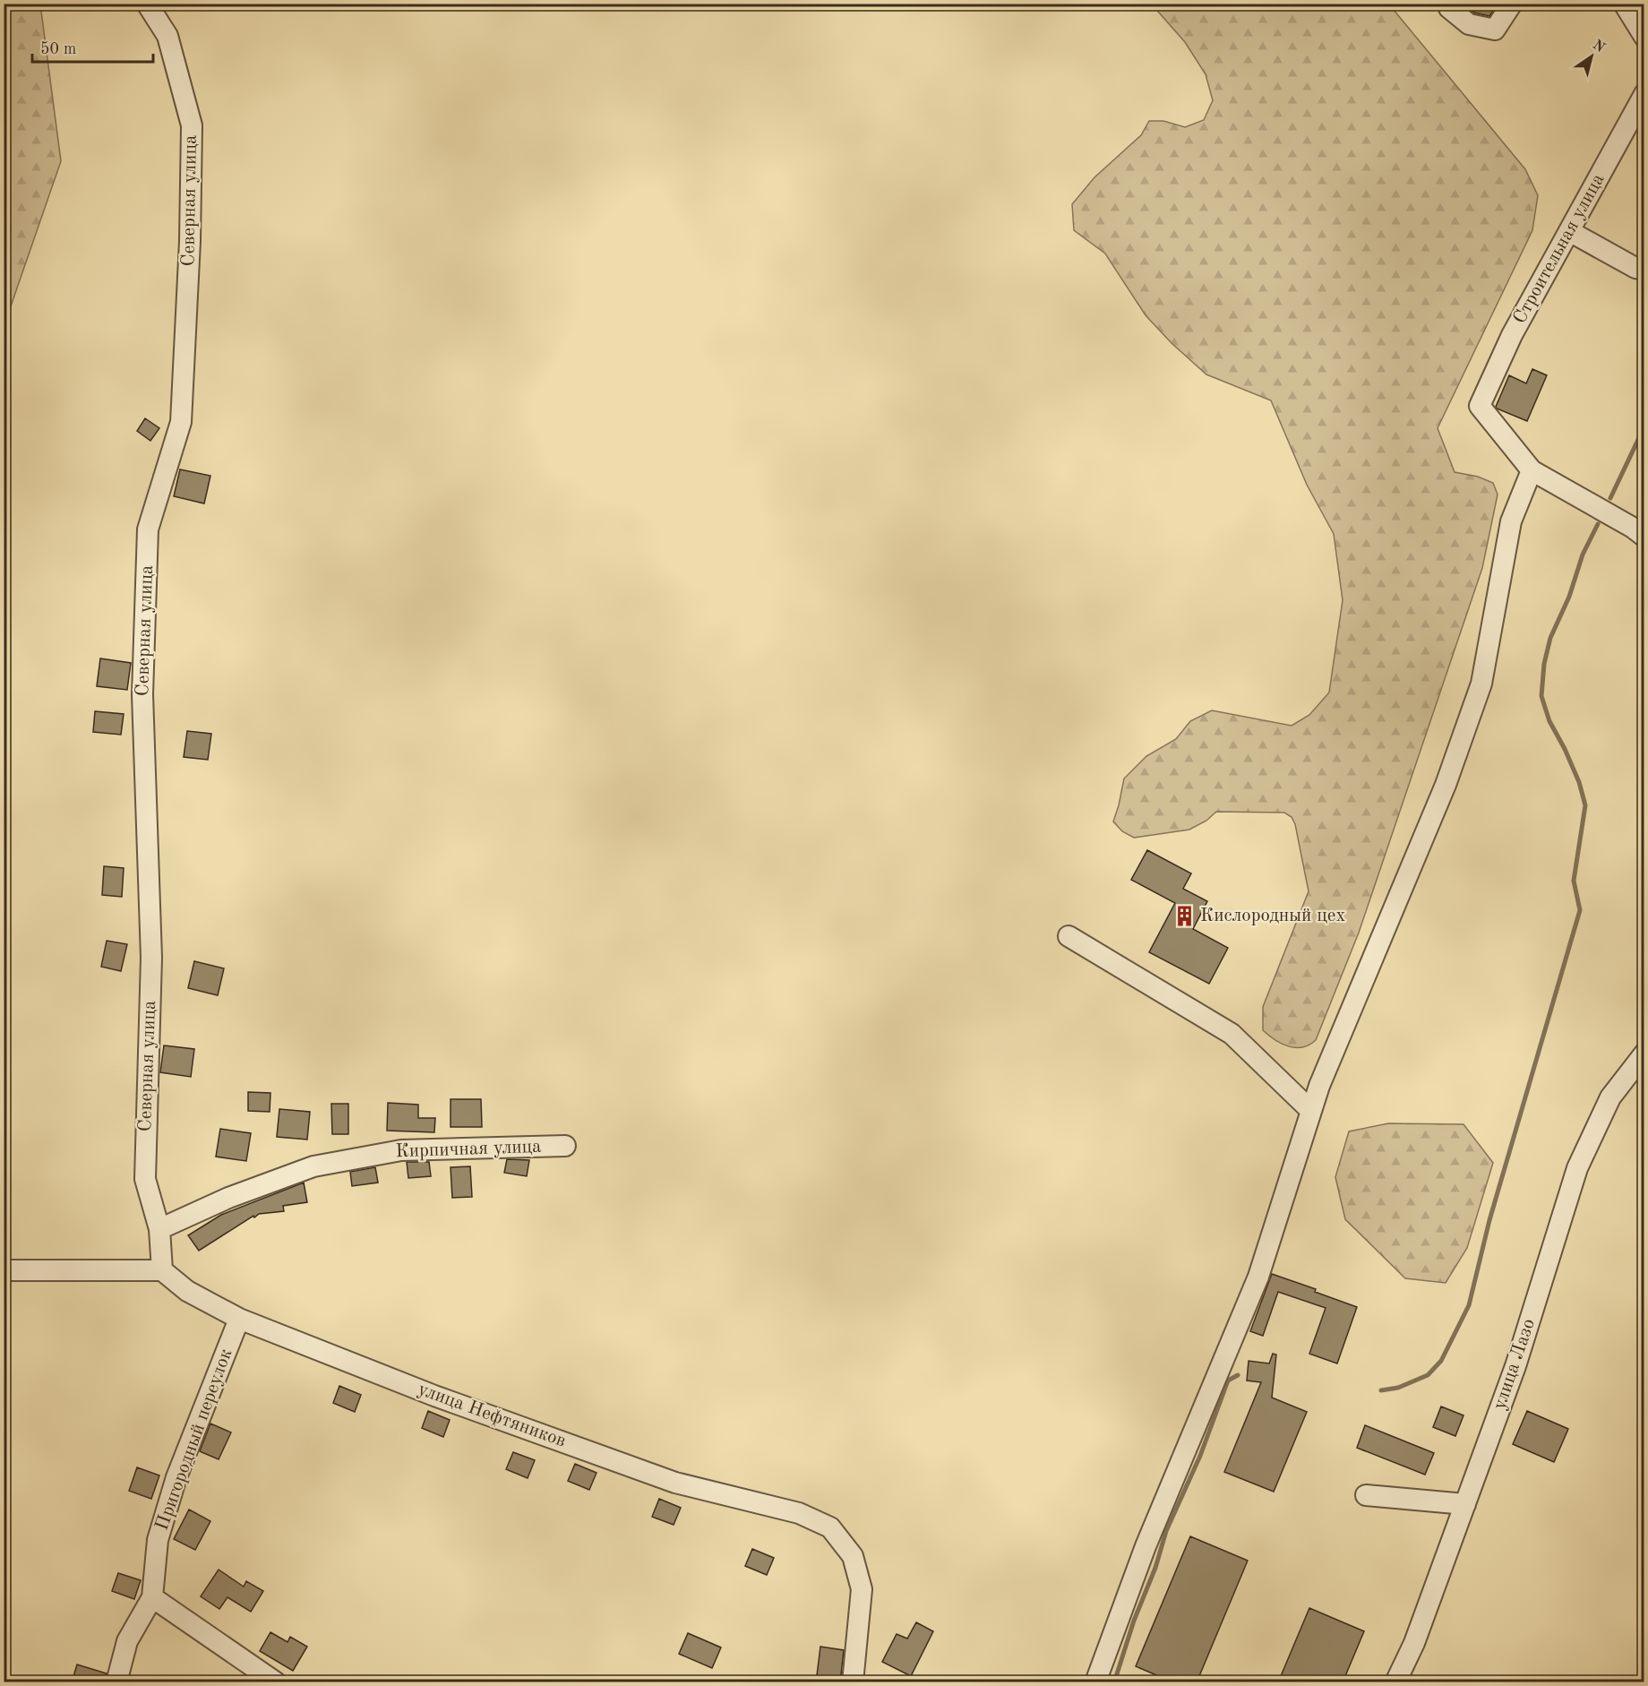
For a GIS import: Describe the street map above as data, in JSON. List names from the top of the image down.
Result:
{
  "streets": {
    "street": [
      "Северная улица",
      "Строительная улица",
      "Кирпичная улица",
      "улица Лазо",
      "улица Нефтяников",
      "Пригородный переулок"
    ]
  },
  "crossings": [
    ["Северная улица", "Кирпичная улица"],
    ["Северная улица", "улица Нефтяников"],
    ["улица Нефтяников", "Пригородный переулок"]
  ],
  "places": {
    "building": ["Кислородный цех"]
  },
  "scale_bar": "50 m",
  "north": "top right"
}
